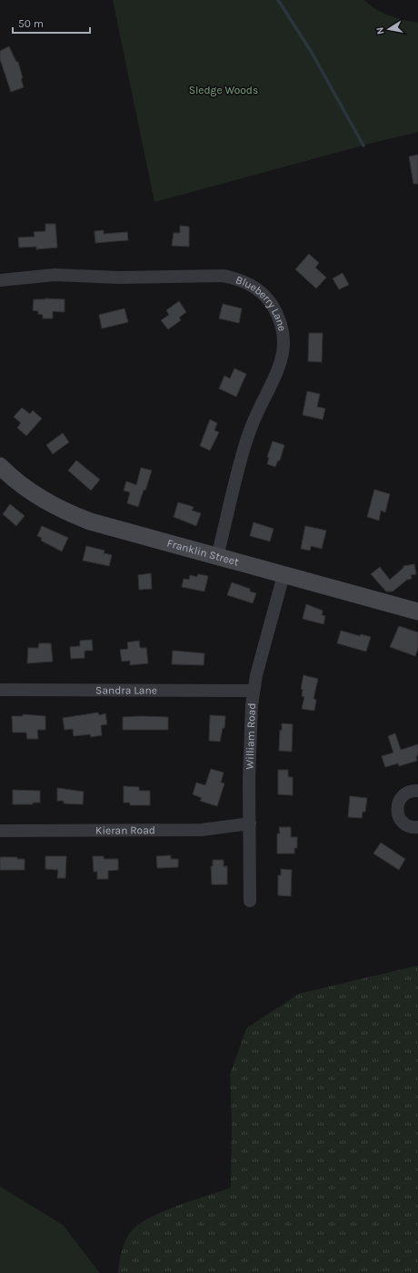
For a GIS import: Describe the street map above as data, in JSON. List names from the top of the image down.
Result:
{
  "streets": {
    "main road": ["Franklin Street"],
    "street": [
      "Blueberry Lane",
      "Sandra Lane",
      "William Road",
      "Kieran Road"
    ]
  },
  "crossings": [
    ["Blueberry Lane", "Franklin Street"],
    ["Franklin Street", "William Road"],
    ["Sandra Lane", "William Road"],
    ["William Road", "Kieran Road"]
  ],
  "parks": ["Sledge Woods"],
  "scale_bar": "50 m",
  "north": "left"
}
